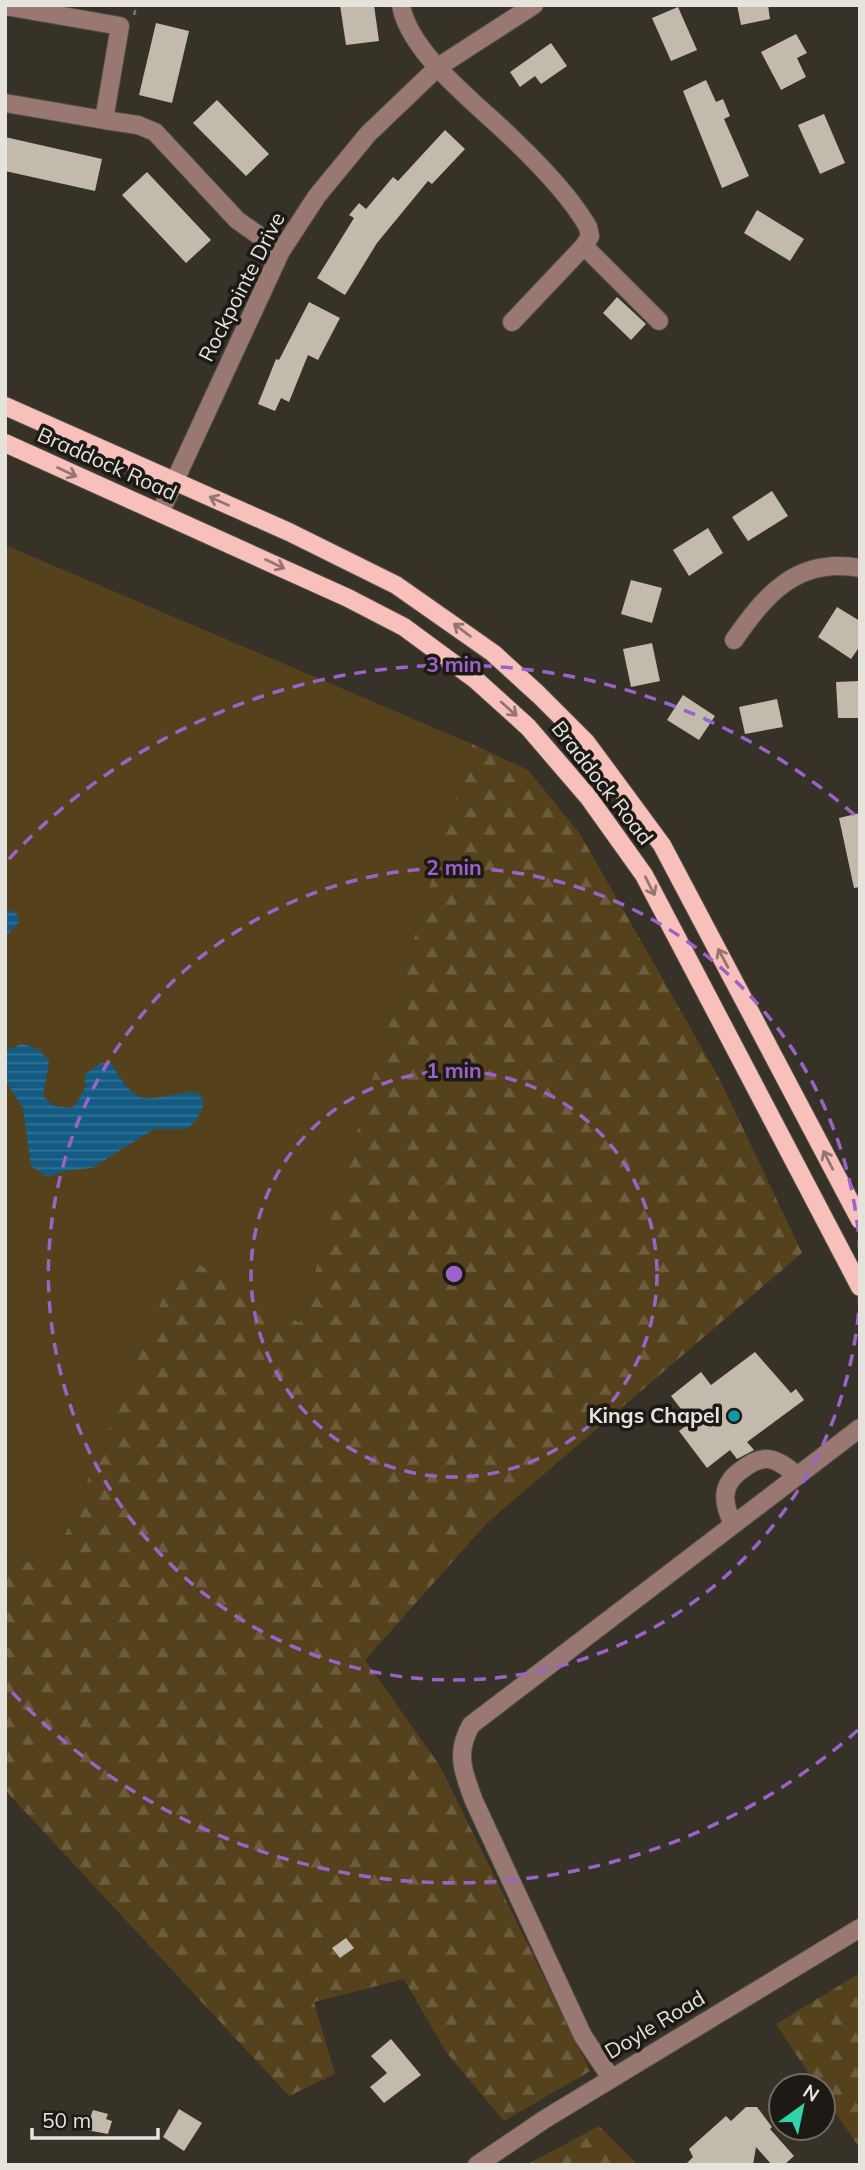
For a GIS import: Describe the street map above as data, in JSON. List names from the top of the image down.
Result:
{
  "streets": {
    "main road": ["Braddock Road"],
    "street": ["Rockpointe Drive", "Doyle Road"]
  },
  "crossings": [
    ["Rockpointe Drive", "Braddock Road"]
  ],
  "places": ["Kings Chapel"],
  "scale_bar": "50 m",
  "north": "top right",
  "rings": ["3 min", "2 min", "1 min"]
}
